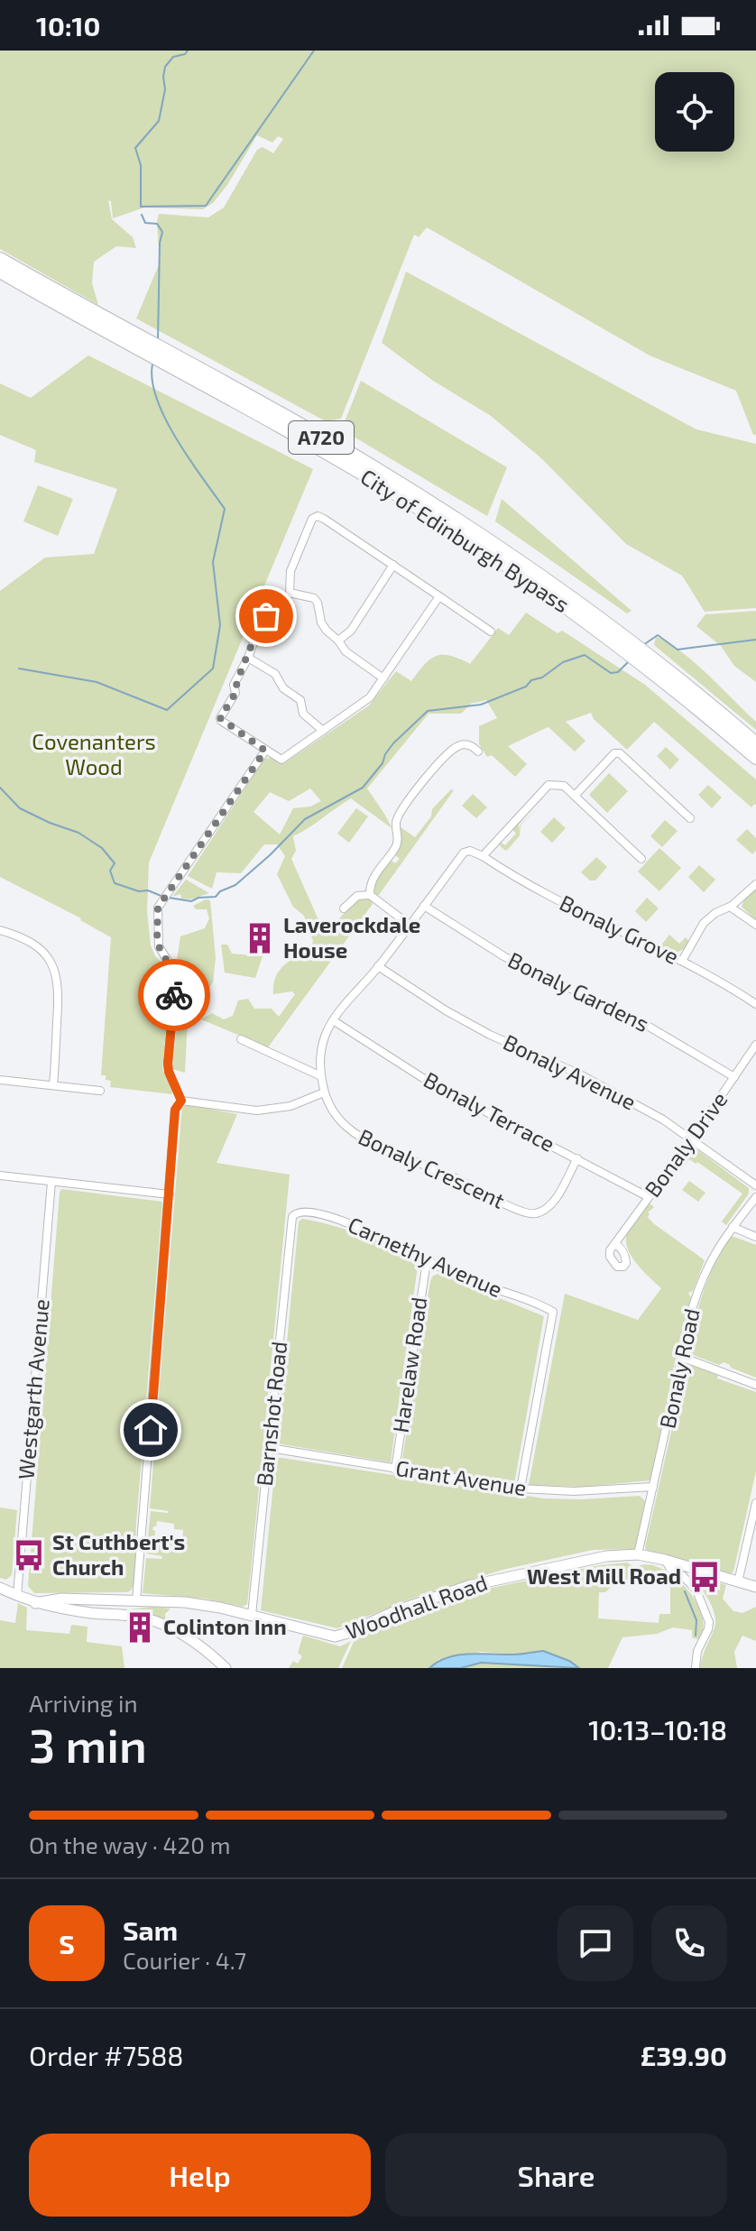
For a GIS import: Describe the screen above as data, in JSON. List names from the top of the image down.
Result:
{
  "streets": {
    "highway": ["A720", "City of Edinburgh Bypass"],
    "street": [
      "Bonaly Grove",
      "Bonaly Gardens",
      "Bonaly Avenue",
      "Bonaly Terrace",
      "Bonaly Drive",
      "Bonaly Crescent",
      "Carnethy Avenue",
      "Harelaw Road",
      "Bonaly Road",
      "Westgarth Avenue",
      "Barnshot Road",
      "Grant Avenue",
      "Woodhall Road"
    ]
  },
  "crossings": [
    ["Bonaly Grove", "Bonaly Crescent"],
    ["Bonaly Gardens", "Bonaly Drive"],
    ["Bonaly Gardens", "Bonaly Crescent"],
    ["Bonaly Avenue", "Bonaly Drive"],
    ["Bonaly Avenue", "Bonaly Crescent"],
    ["Bonaly Terrace", "Bonaly Drive"],
    ["Bonaly Terrace", "Bonaly Crescent"],
    ["Carnethy Avenue", "Harelaw Road"],
    ["Carnethy Avenue", "Barnshot Road"],
    ["Carnethy Avenue", "Grant Avenue"],
    ["Harelaw Road", "Grant Avenue"],
    ["Bonaly Road", "Grant Avenue"],
    ["Bonaly Road", "Woodhall Road"],
    ["Barnshot Road", "Grant Avenue"],
    ["Barnshot Road", "Woodhall Road"]
  ],
  "parks": ["Covenanters Wood"],
  "places": {
    "building": ["Laverockdale House", "Colinton Inn"],
    "bus stop": ["St Cuthbert's Church", "West Mill Road"]
  },
  "page": {
    "status": "10:10",
    "heading": ["3 min", "Arriving in", "10:13–10:18"],
    "panel": [
      "Sam",
      "Courier · 4.7",
      "Order #7588",
      "£39.90"
    ],
    "bar": "On the way · 420 m",
    "round": "S",
    "buttons": ["Help", "Share"]
  }
}
